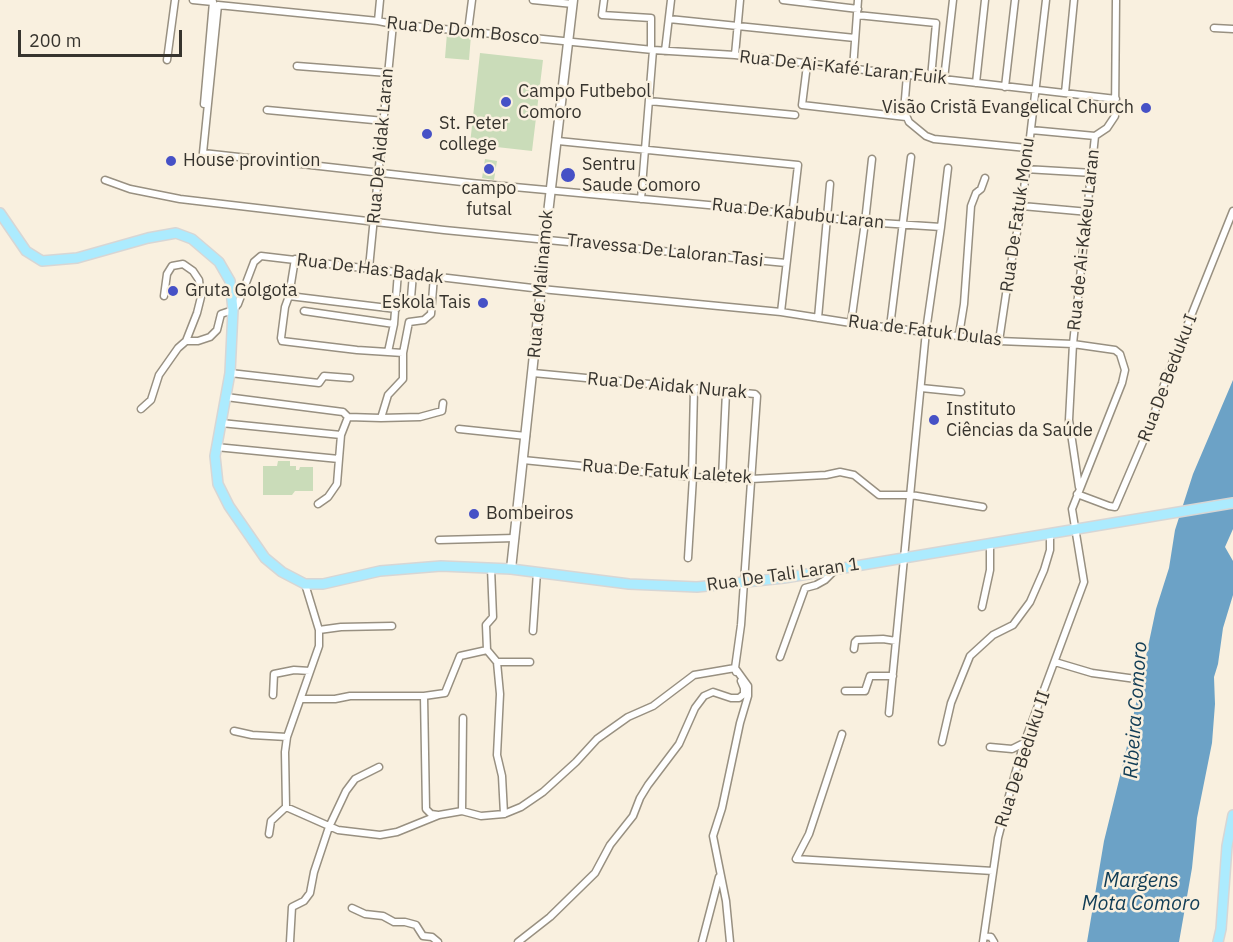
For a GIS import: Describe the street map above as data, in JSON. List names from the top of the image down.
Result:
{
  "streets": {
    "main road": ["Rua De Tali Laran 1"],
    "street": [
      "Rua De Dom Bosco",
      "Rua De Ai-Kafé Laran Fuik",
      "Rua De Aidak Laran",
      "Rua De Kabubu Laran",
      "Rua De Fatuk Monu",
      "Rua de Ai-Kakeu Laran",
      "Travessa De Laloran Tasi",
      "Rua De Has Badak",
      "Rua de Malinamok",
      "Rua de Fatuk Dulas",
      "Rua De Beduku I",
      "Rua De Aidak Nurak",
      "Rua De Fatuk Laletek",
      "Rua De Beduku II"
    ]
  },
  "crossings": [
    ["Rua De Dom Bosco", "Rua De Ai-Kafé Laran Fuik"],
    ["Rua De Dom Bosco", "Rua De Aidak Laran"],
    ["Rua De Dom Bosco", "Rua De Kabubu Laran"],
    ["Rua De Dom Bosco", "Rua de Malinamok"],
    ["Rua De Ai-Kafé Laran Fuik", "Rua De Fatuk Monu"],
    ["Rua De Ai-Kafé Laran Fuik", "Rua de Ai-Kakeu Laran"],
    ["Rua De Ai-Kafé Laran Fuik", "Rua de Malinamok"],
    ["Rua De Aidak Laran", "Rua De Kabubu Laran"],
    ["Rua De Aidak Laran", "Travessa De Laloran Tasi"],
    ["Rua De Aidak Laran", "Rua De Has Badak"],
    ["Rua De Kabubu Laran", "Rua de Malinamok"],
    ["Rua De Fatuk Monu", "Rua de Fatuk Dulas"],
    ["Rua de Ai-Kakeu Laran", "Rua de Fatuk Dulas"],
    ["Rua de Ai-Kakeu Laran", "Rua De Beduku I"],
    ["Travessa De Laloran Tasi", "Rua de Malinamok"],
    ["Rua De Has Badak", "Rua de Malinamok"],
    ["Rua De Has Badak", "Rua de Fatuk Dulas"],
    ["Rua de Malinamok", "Rua de Fatuk Dulas"],
    ["Rua de Malinamok", "Rua De Aidak Nurak"],
    ["Rua de Malinamok", "Rua De Fatuk Laletek"],
    ["Rua de Malinamok", "Rua De Tali Laran 1"],
    ["Rua de Fatuk Dulas", "Rua De Beduku I"],
    ["Rua de Fatuk Dulas", "Rua De Tali Laran 1"],
    ["Rua de Fatuk Dulas", "Rua De Beduku II"],
    ["Rua De Aidak Nurak", "Rua De Fatuk Laletek"],
    ["Rua De Aidak Nurak", "Rua De Tali Laran 1"]
  ],
  "water": ["Ribeira Comoro", "Margens Mota Comoro"],
  "places": [
    "Campo Futbebol Comoro",
    "Visão Cristã Evangelical Church",
    "St. Peter college",
    "House provintion",
    "campo futsal",
    "Sentru Saude Comoro",
    "Gruta Golgota",
    "Eskola Tais",
    "Instituto Ciências da Saúde",
    "Bombeiros"
  ],
  "scale_bar": "200 m"
}
